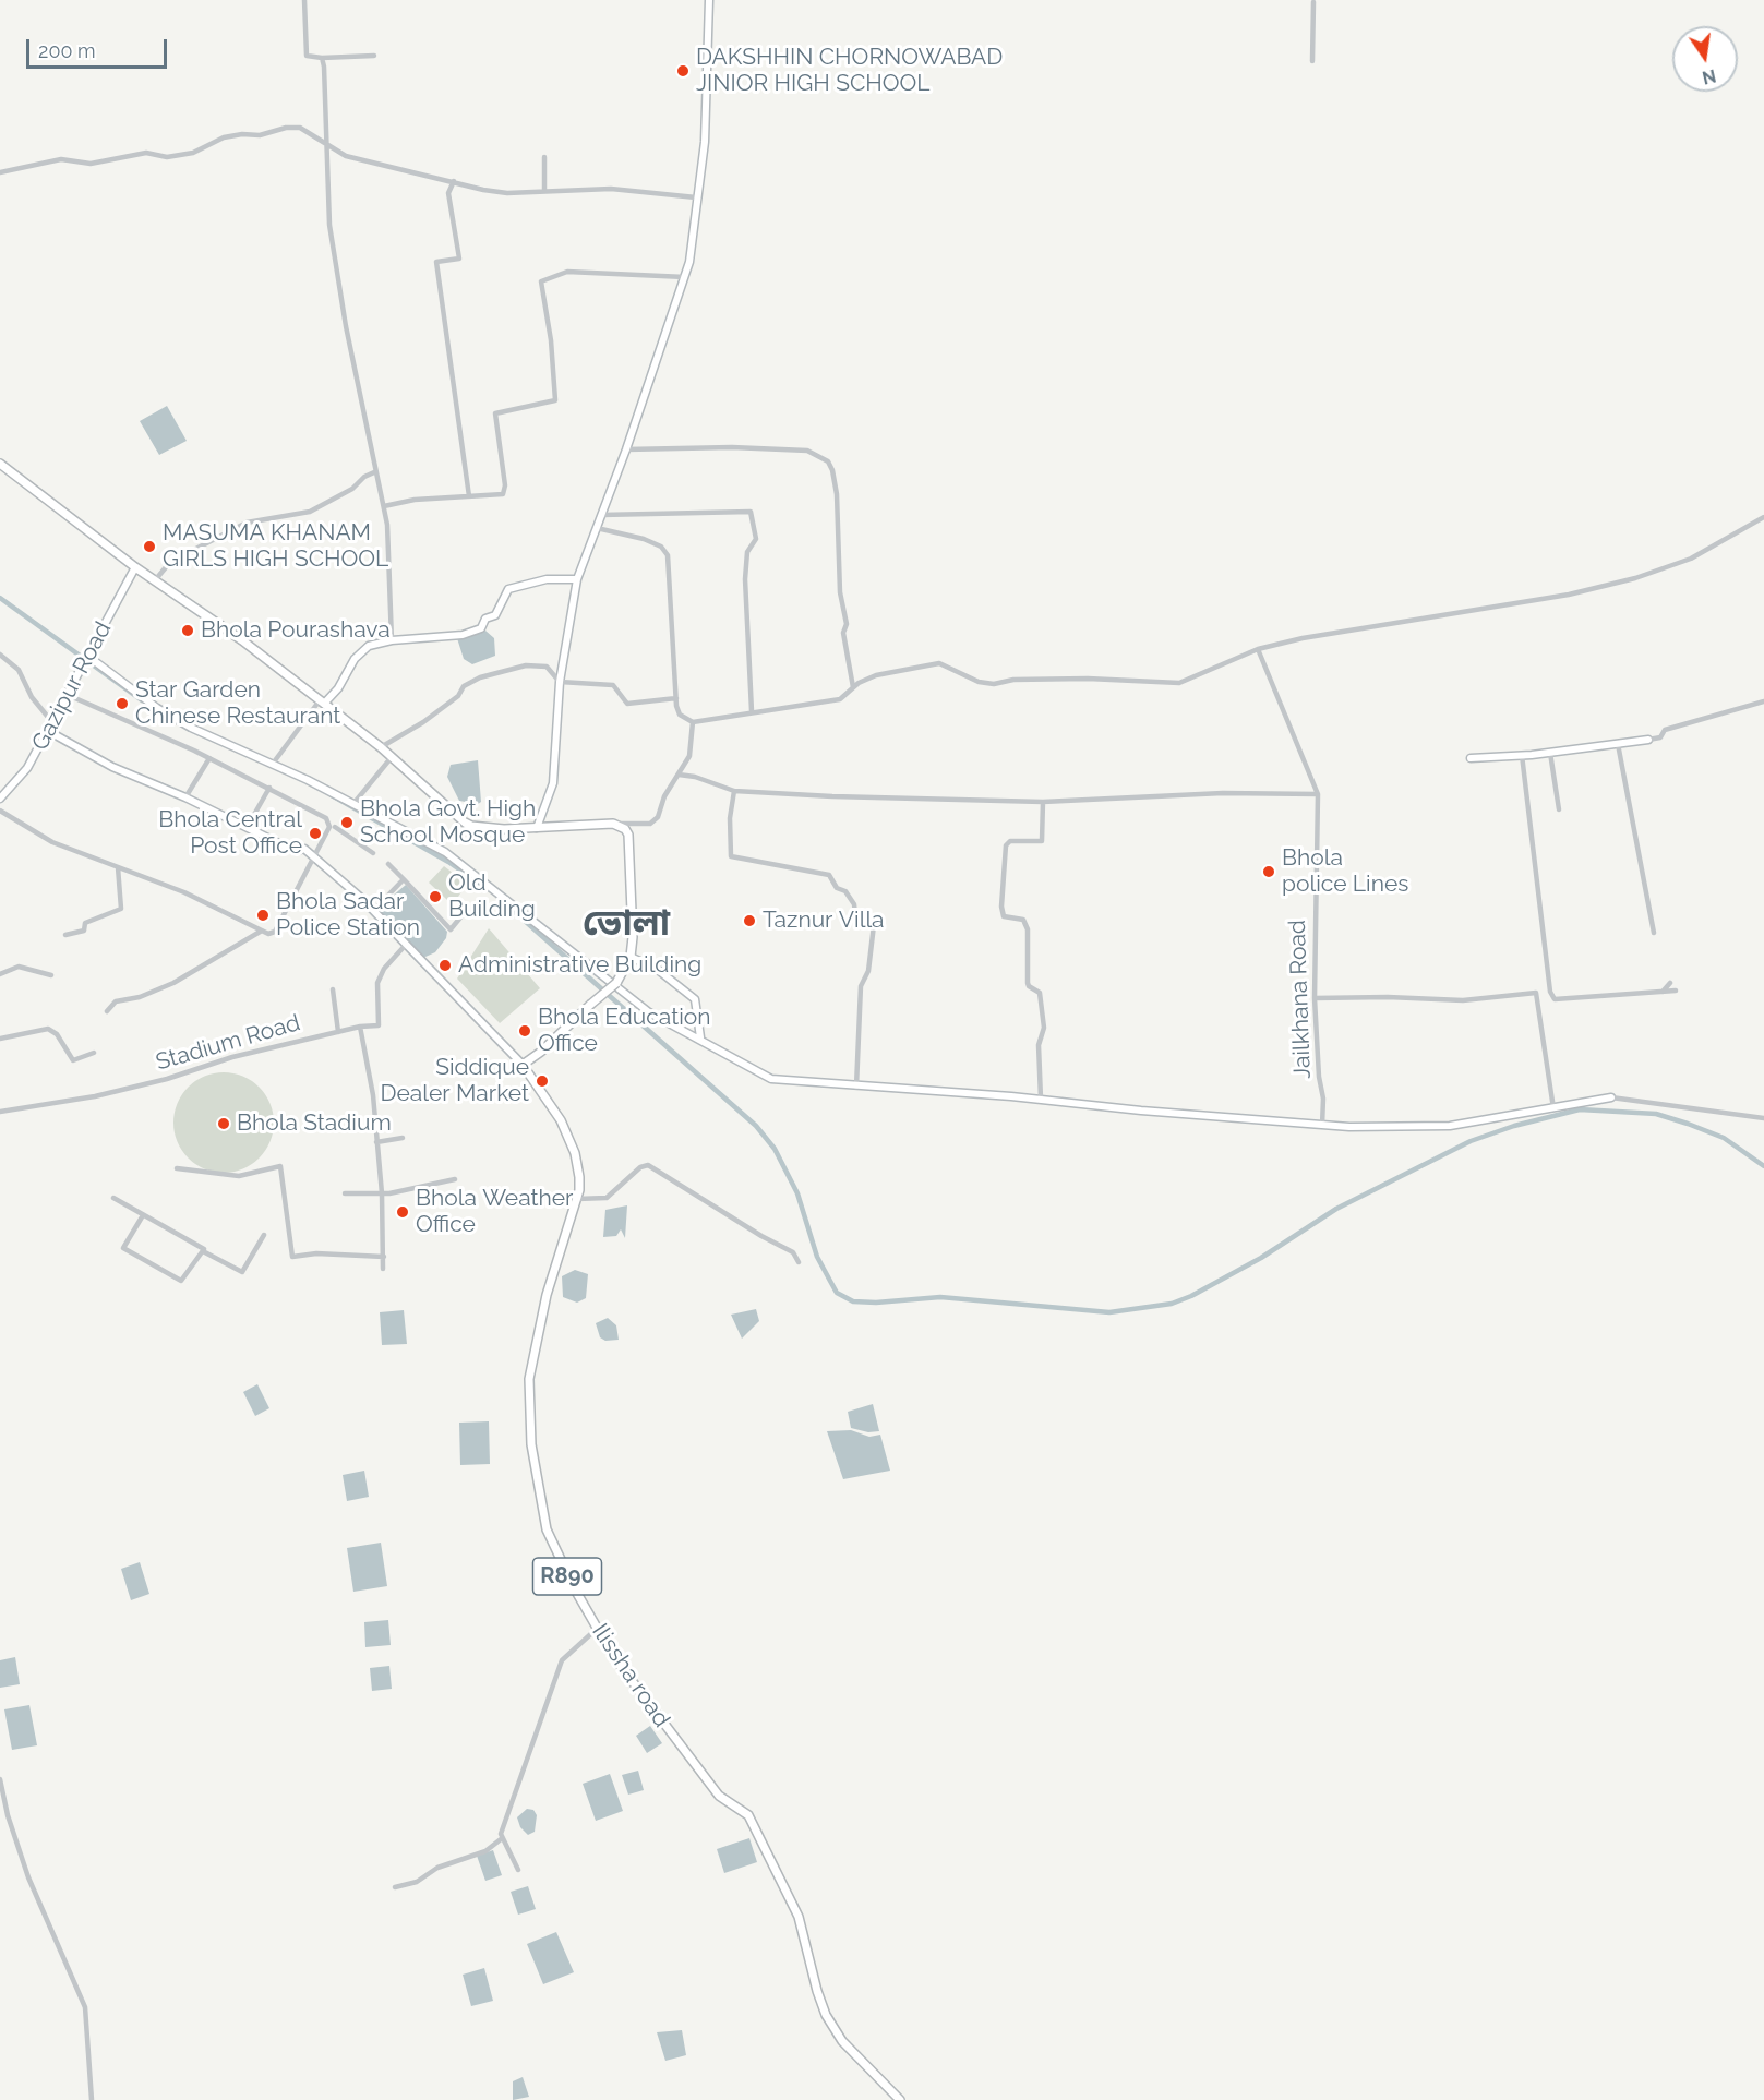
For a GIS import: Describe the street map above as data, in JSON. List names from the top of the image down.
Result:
{
  "streets": {
    "main road": ["R890", "Ilissha road"],
    "street": ["Gazipur Road", "Jailkhana Road", "Stadium Road"]
  },
  "districts": ["ভোলা"],
  "places": [
    "DAKSHHIN CHORNOWABAD JINIOR HIGH SCHOOL",
    "MASUMA KHANAM GIRLS HIGH SCHOOL",
    "Bhola Pourashava",
    "Star Garden Chinese Restaurant",
    "Bhola Govt. High School Mosque",
    "Bhola Central Post Office",
    "Bhola police Lines",
    "Old Building",
    "Bhola Sadar Police Station",
    "Taznur Villa",
    "Administrative Building",
    "Bhola Education Office",
    "Siddique Dealer Market",
    "Bhola Stadium",
    "Bhola Weather Office"
  ],
  "scale_bar": "200 m",
  "north": "bottom"
}
